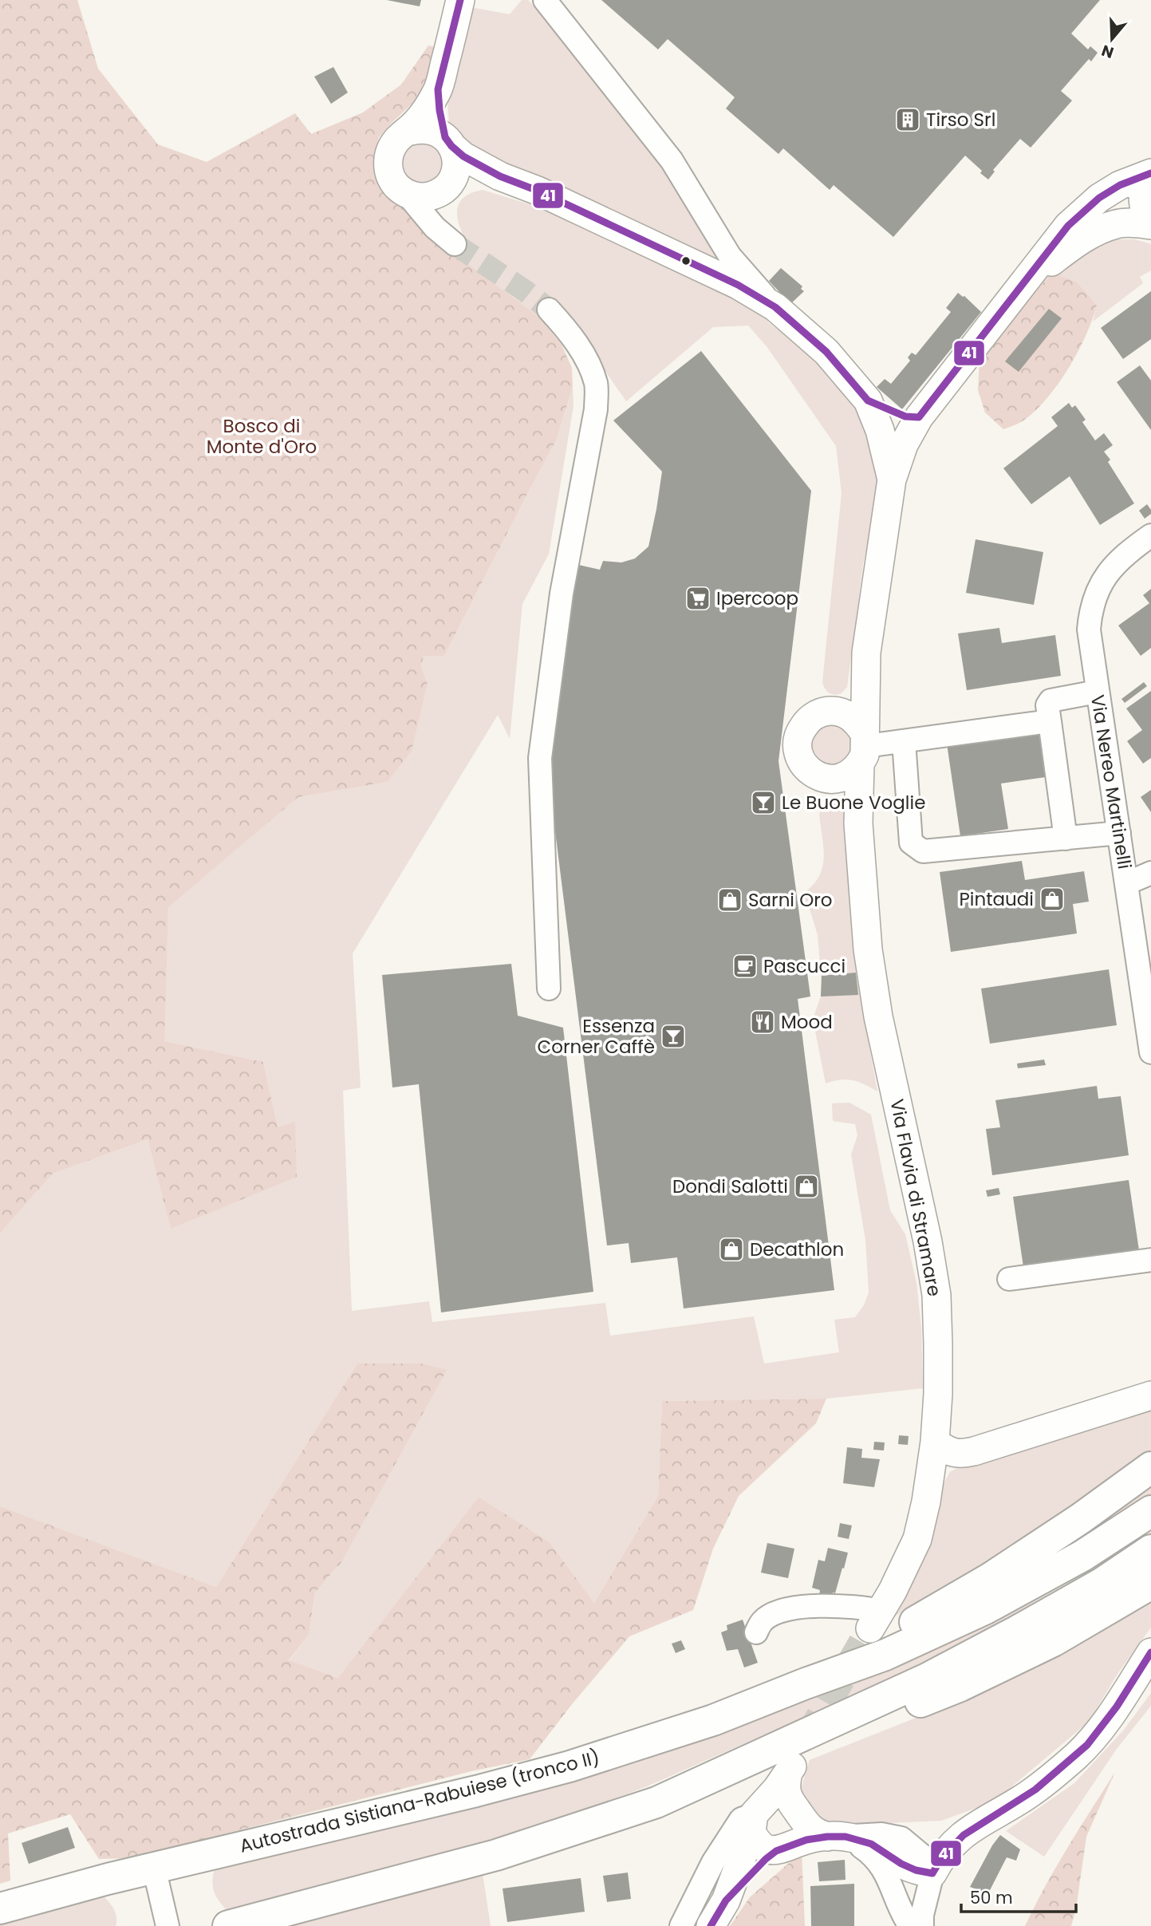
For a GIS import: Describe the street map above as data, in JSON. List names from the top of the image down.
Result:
{
  "streets": {
    "highway": ["Autostrada Sistiana-Rabuiese (tronco II)"],
    "main road": ["Via Flavia di Stramare"],
    "street": ["Via Nereo Martinelli"]
  },
  "parks": ["Bosco di Monte d'Oro"],
  "places": {
    "building": ["Tirso Srl"],
    "supermarket": ["Ipercoop"],
    "bar": ["Le Buone Voglie", "Essenza Corner Caffè"],
    "shop": [
      "Pintaudi",
      "Sarni Oro",
      "Dondi Salotti",
      "Decathlon"
    ],
    "cafe": ["Pascucci"],
    "restaurant": ["Mood"]
  },
  "lines": ["transit line 41"],
  "scale_bar": "50 m",
  "north": "bottom"
}
